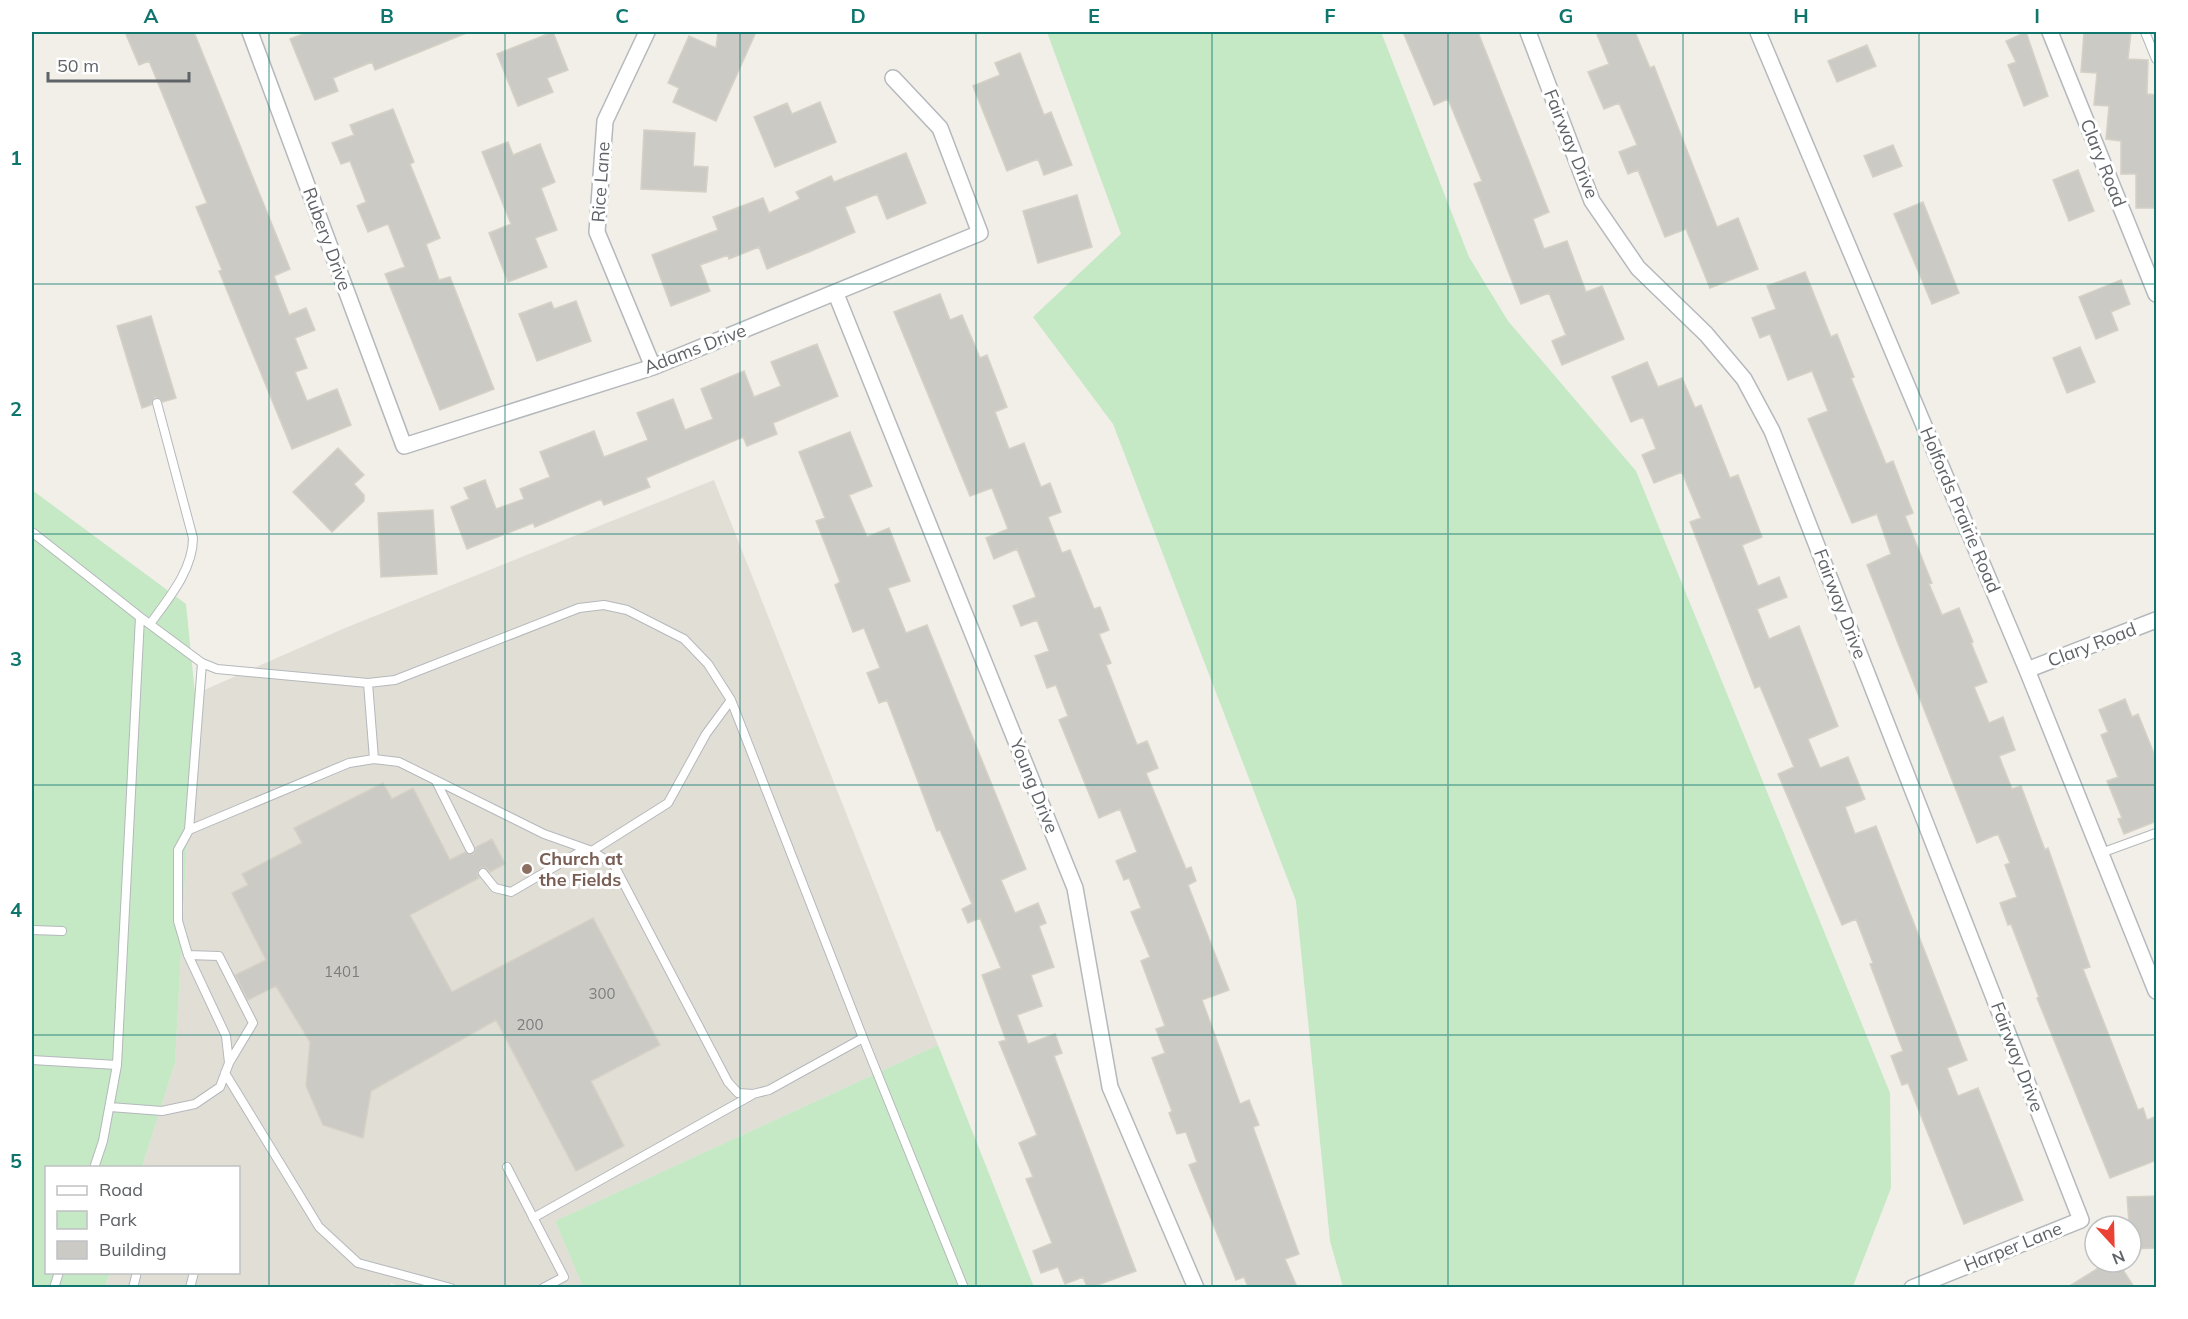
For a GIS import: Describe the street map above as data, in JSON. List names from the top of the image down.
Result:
{
  "streets": {
    "street": [
      "Fairway Drive",
      "Clary Road",
      "Rice Lane",
      "Rubery Drive",
      "Adams Drive",
      "Holfords Prairie Road",
      "Young Drive",
      "Harper Lane"
    ]
  },
  "crossings": [
    ["Fairway Drive", "Harper Lane"],
    ["Clary Road", "Holfords Prairie Road"],
    ["Rice Lane", "Adams Drive"],
    ["Rubery Drive", "Adams Drive"],
    ["Adams Drive", "Young Drive"]
  ],
  "places": ["Church at the Fields"],
  "house_numbers": ["1401", "300", "200"],
  "legend": ["Road", "Park", "Building"],
  "scale_bar": "50 m",
  "north": "bottom",
  "grid": {
    "columns": [
      "A",
      "B",
      "C",
      "D",
      "E",
      "F",
      "G",
      "H",
      "I"
    ],
    "rows": [
      "1",
      "2",
      "3",
      "4",
      "5"
    ]
  }
}
